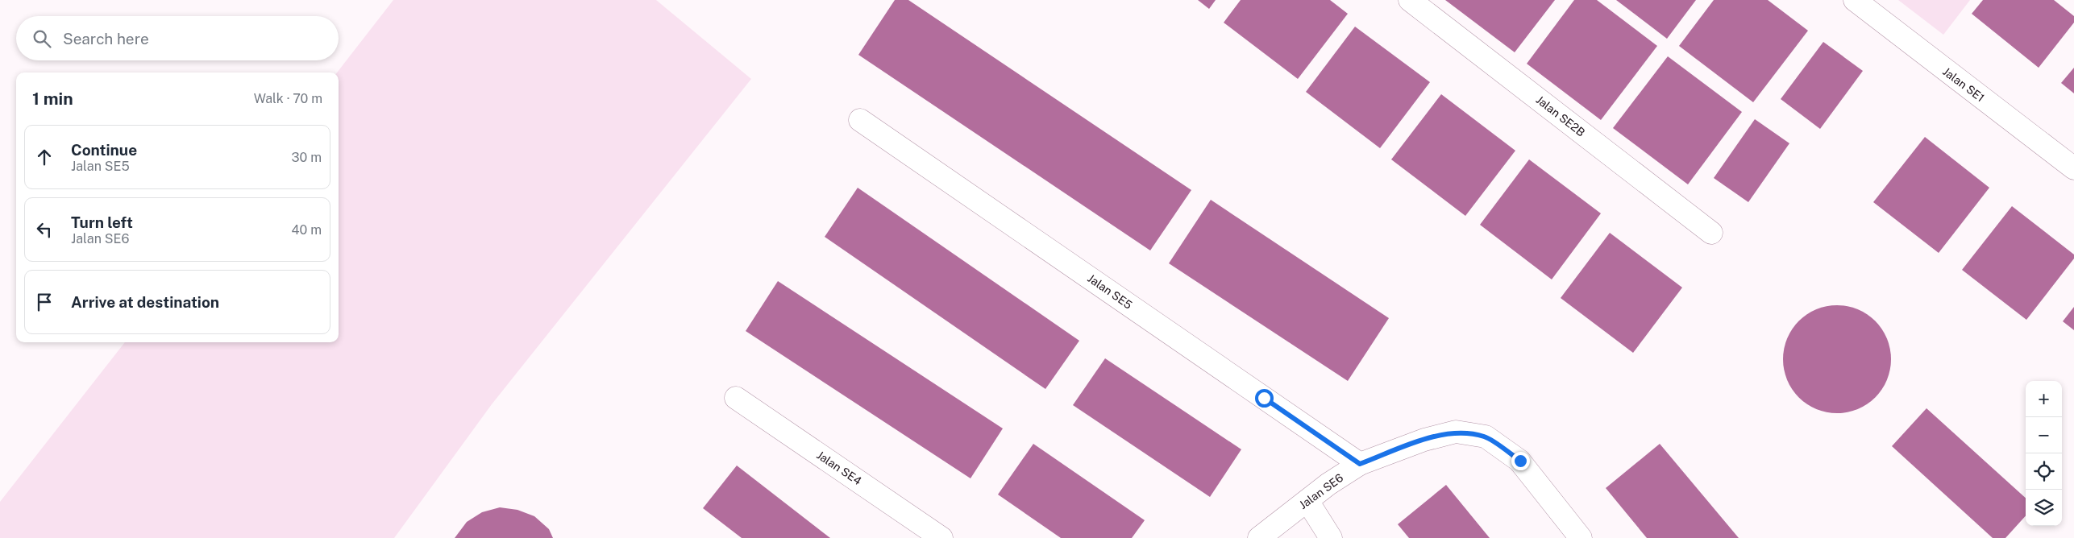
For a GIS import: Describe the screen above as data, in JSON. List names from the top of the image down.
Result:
{
  "streets": {
    "street": [
      "Jalan SE1",
      "Jalan SE2B",
      "Jalan SE5",
      "Jalan SE4",
      "Jalan SE6"
    ]
  },
  "crossings": [
    ["Jalan SE5", "Jalan SE6"]
  ],
  "page": {
    "search": "Search here",
    "heading": ["1 min", "Walk · 70 m"],
    "list": [
      ["Continue", "Jalan SE5", "30 m"],
      ["Turn left", "Jalan SE6", "40 m"],
      "Arrive at destination"
    ],
    "map_buttons": ["+", "−"]
  }
}
